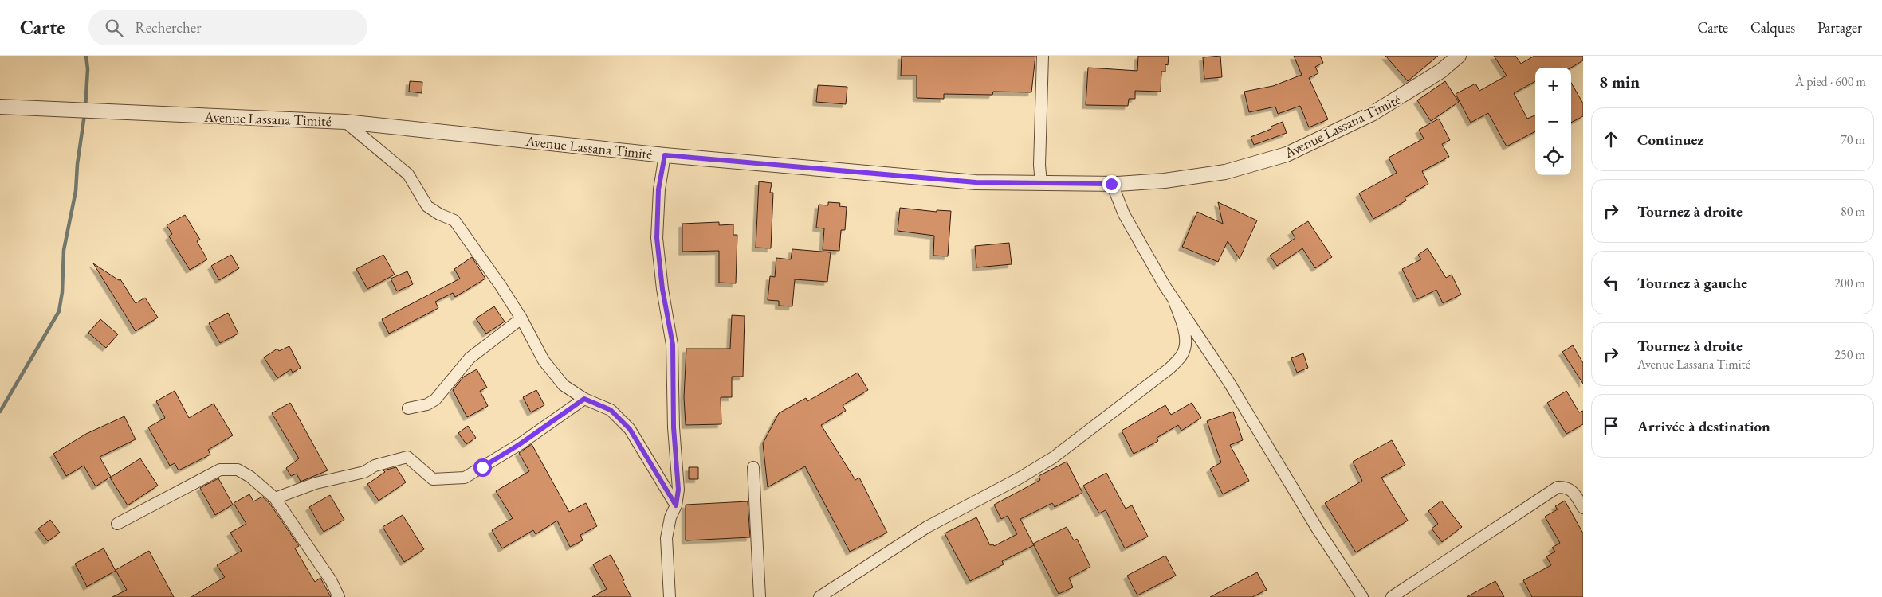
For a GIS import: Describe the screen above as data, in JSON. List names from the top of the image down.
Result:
{
  "streets": {
    "street": ["Avenue Lassana Timité"]
  },
  "page": {
    "header": "Carte",
    "search": "Rechercher",
    "nav": ["Carte", "Calques", "Partager"],
    "heading": ["8 min", "À pied · 600 m"],
    "map_buttons": ["+", "−"],
    "list": [
      ["Continuez", "70 m"],
      ["Tournez à droite", "80 m"],
      ["Tournez à gauche", "200 m"],
      ["Tournez à droite", "Avenue Lassana Timité", "250 m"],
      "Arrivée à destination"
    ]
  }
}
